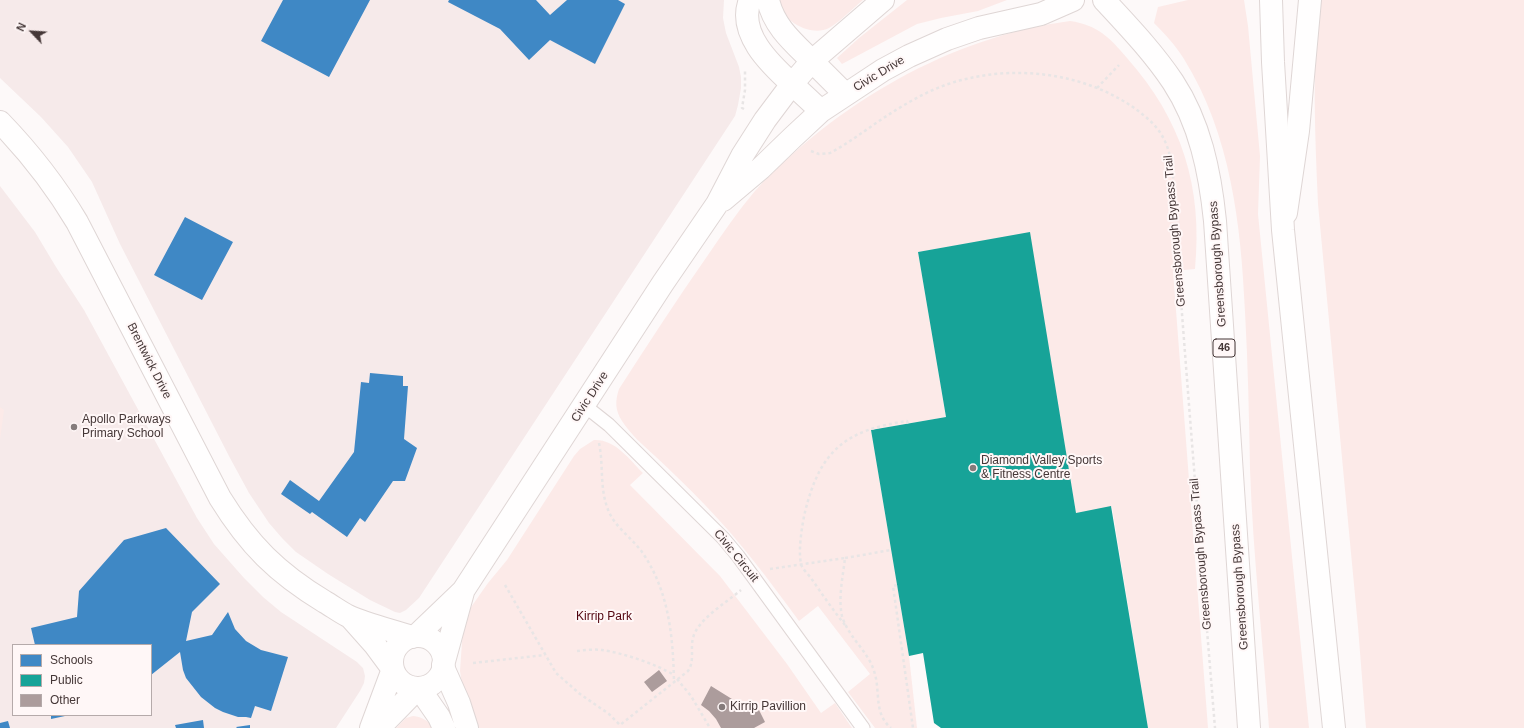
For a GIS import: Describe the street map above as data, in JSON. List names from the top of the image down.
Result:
{
  "streets": {
    "main road": [
      "Civic Drive",
      "Greensborough Bypass",
      "46",
      "Brentwick Drive"
    ],
    "lane": ["Civic Circuit"],
    "path": ["Greensborough Bypass Trail"]
  },
  "crossings": [
    ["Civic Drive", "Greensborough Bypass Trail"],
    ["Civic Drive", "Brentwick Drive"],
    ["Civic Drive", "Civic Circuit"]
  ],
  "parks": ["Kirrip Park"],
  "places": ["Apollo Parkways Primary School", "Diamond Valley Sports & Fitness Centre", "Kirrip Pavillion"],
  "legend": ["Schools", "Public", "Other"],
  "north": "top left"
}
